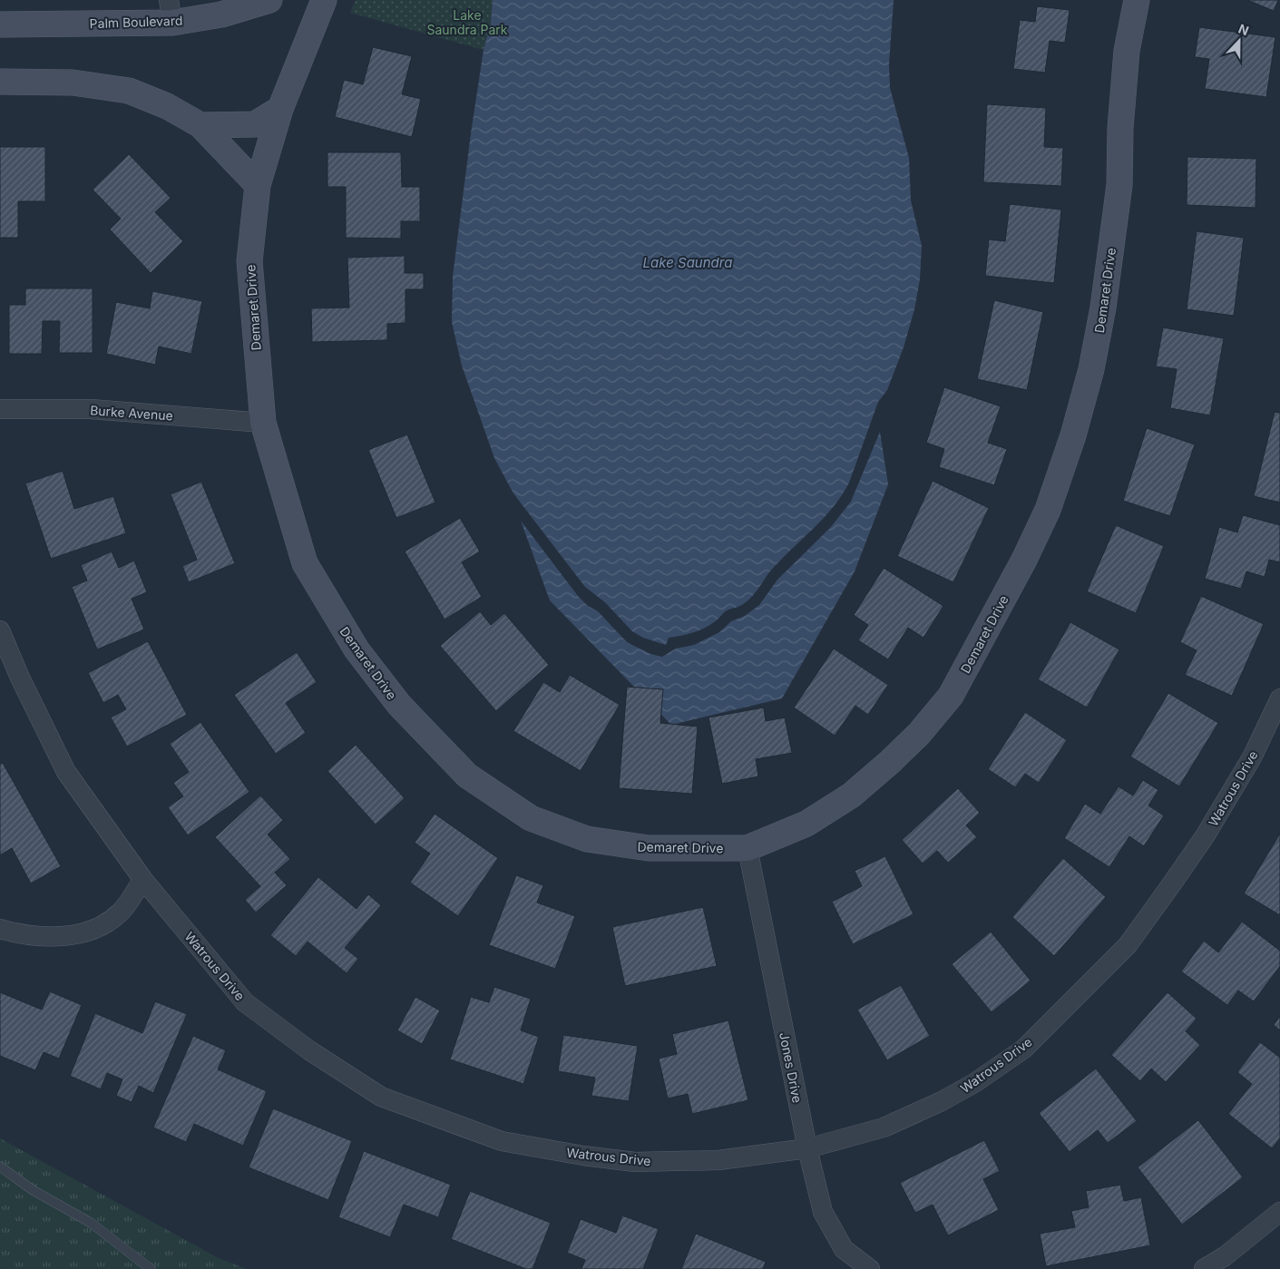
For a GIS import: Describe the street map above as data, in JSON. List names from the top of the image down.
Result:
{
  "streets": {
    "street": [
      "Palm Boulevard",
      "Demaret Drive",
      "Burke Avenue",
      "Watrous Drive",
      "Jones Drive"
    ]
  },
  "crossings": [
    ["Demaret Drive", "Burke Avenue"],
    ["Demaret Drive", "Jones Drive"],
    ["Watrous Drive", "Jones Drive"]
  ],
  "water": ["Lake Saundra"],
  "parks": ["Lake Saundra Park"],
  "north": "top"
}
